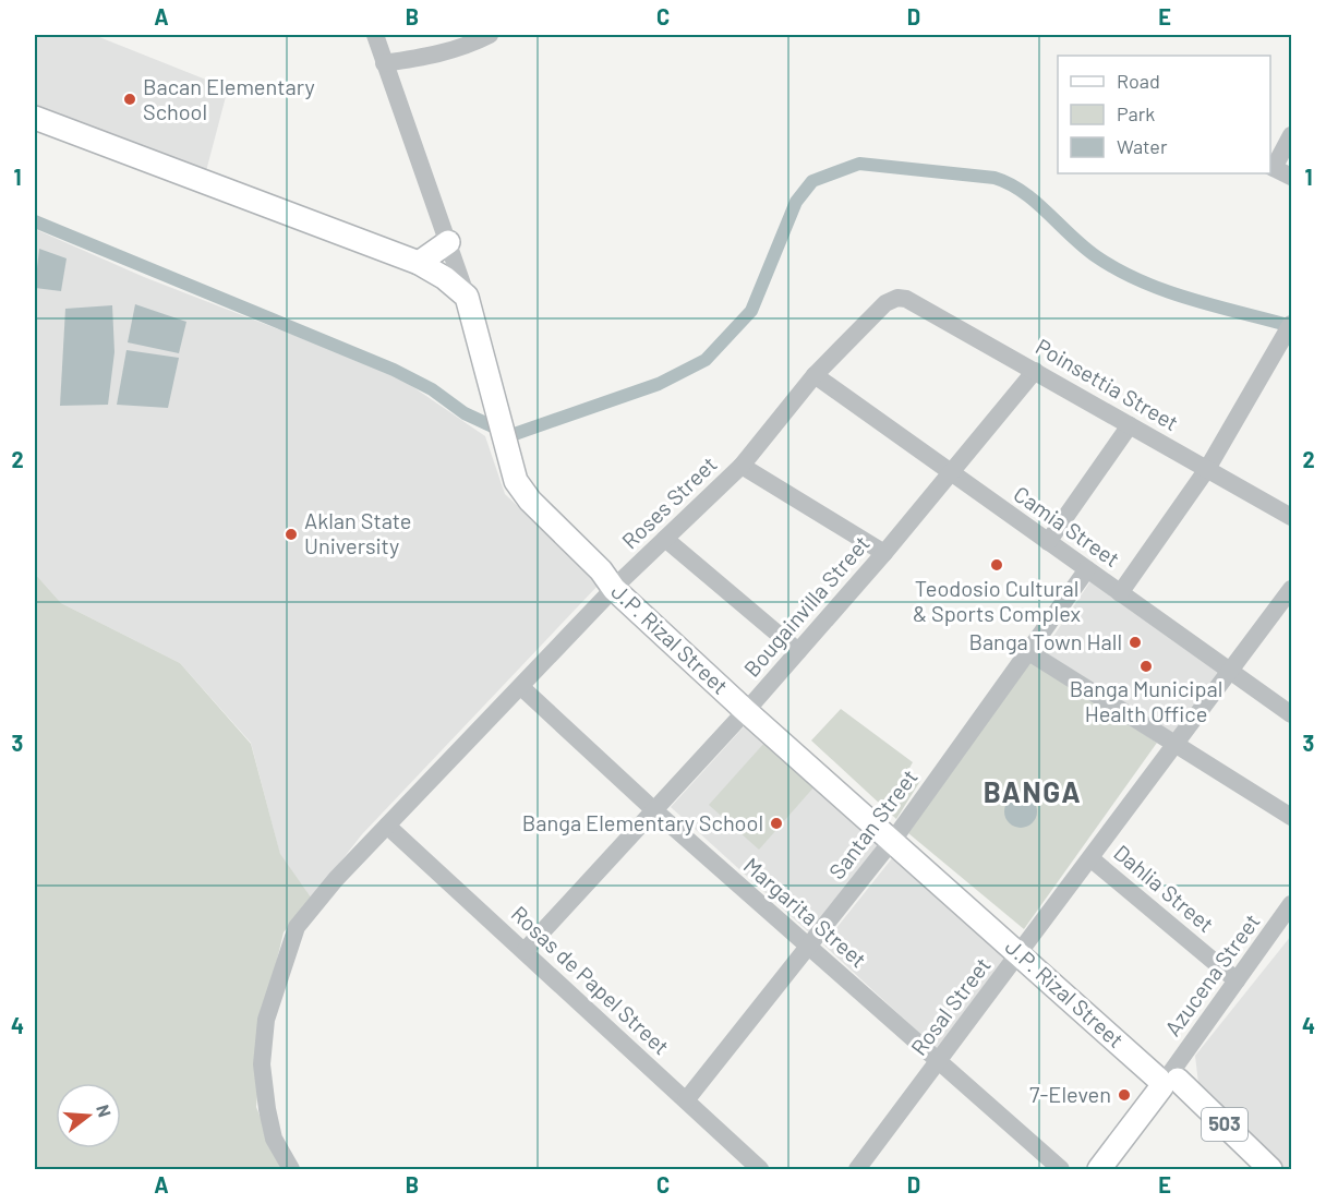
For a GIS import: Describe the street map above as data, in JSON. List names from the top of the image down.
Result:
{
  "streets": {
    "main road": ["J.P. Rizal Street", "503"],
    "street": [
      "Poinsettia Street",
      "Roses Street",
      "Camia Street",
      "Bougainvilla Street",
      "Santan Street",
      "Dahlia Street",
      "Margarita Street",
      "Azucena Street",
      "Rosas de Papel Street",
      "Rosal Street"
    ]
  },
  "crossings": [
    ["Poinsettia Street", "Roses Street"],
    ["Poinsettia Street", "Bougainvilla Street"],
    ["Roses Street", "Camia Street"],
    ["Roses Street", "J.P. Rizal Street"],
    ["Roses Street", "Margarita Street"],
    ["Roses Street", "Rosas de Papel Street"],
    ["Camia Street", "Bougainvilla Street"],
    ["Camia Street", "Santan Street"],
    ["Camia Street", "Rosal Street"],
    ["Bougainvilla Street", "J.P. Rizal Street"],
    ["Bougainvilla Street", "Margarita Street"],
    ["Bougainvilla Street", "Rosas de Papel Street"],
    ["J.P. Rizal Street", "Santan Street"],
    ["J.P. Rizal Street", "Azucena Street"],
    ["J.P. Rizal Street", "Rosal Street"],
    ["J.P. Rizal Street", "503"],
    ["Santan Street", "Margarita Street"],
    ["Santan Street", "Rosas de Papel Street"],
    ["Dahlia Street", "Azucena Street"],
    ["Dahlia Street", "Rosal Street"],
    ["Margarita Street", "Rosal Street"],
    ["Azucena Street", "503"]
  ],
  "districts": ["BANGA"],
  "places": [
    "Bacan Elementary School",
    "Aklan State University",
    "Teodosio Cultural & Sports Complex",
    "Banga Town Hall",
    "Banga Municipal Health Office",
    "Banga Elementary School",
    "7-Eleven"
  ],
  "legend": ["Road", "Park", "Water"],
  "north": "right",
  "grid": {
    "columns": [
      "A",
      "B",
      "C",
      "D",
      "E"
    ],
    "rows": [
      "1",
      "2",
      "3",
      "4"
    ]
  }
}
